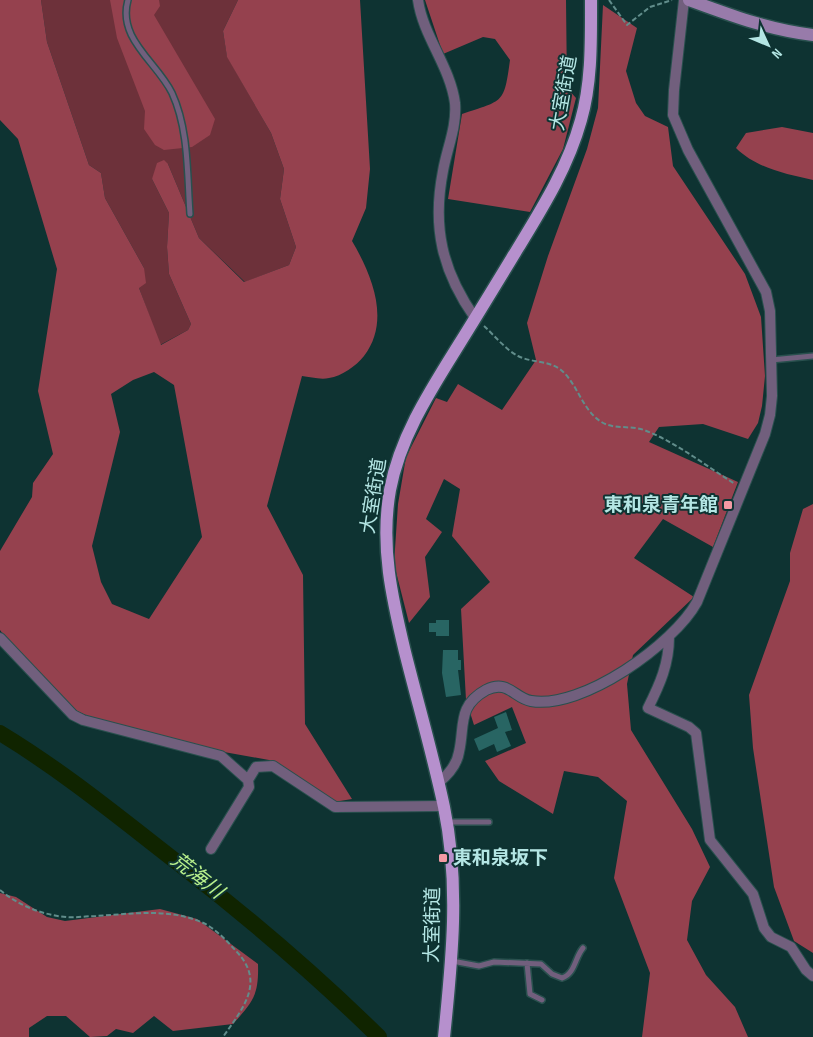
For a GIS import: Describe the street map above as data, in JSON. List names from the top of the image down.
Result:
{
  "streets": {
    "main road": ["大室街道"]
  },
  "water": ["荒海川"],
  "places": {
    "transit": ["東和泉青年館", "東和泉坂下"]
  },
  "north": "bottom right"
}
